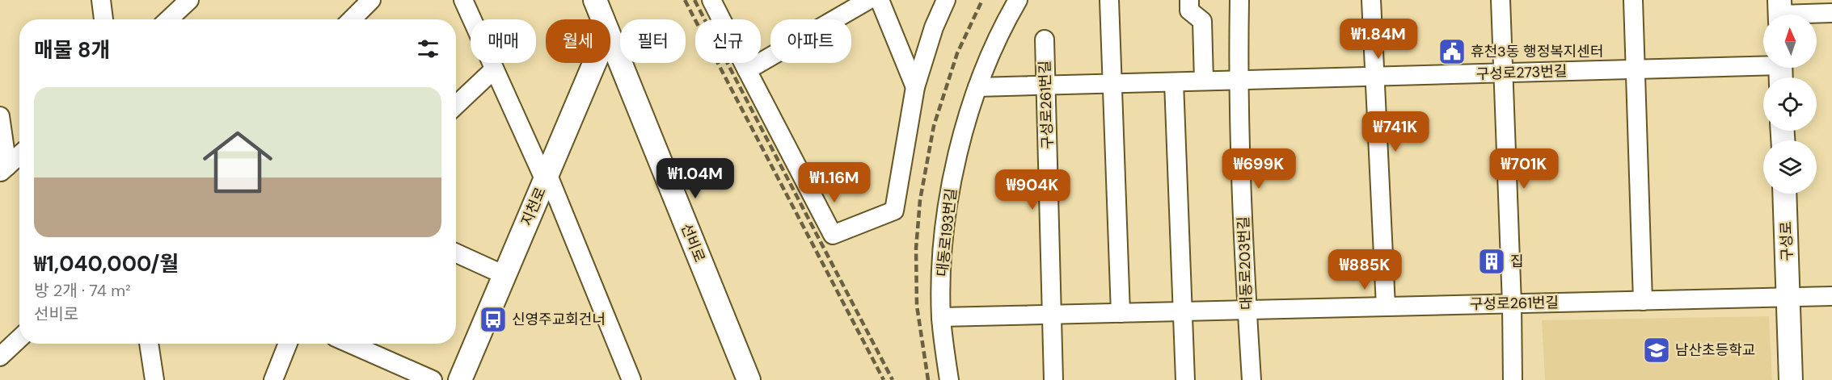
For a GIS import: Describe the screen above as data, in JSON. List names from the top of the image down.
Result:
{
  "streets": {
    "main road": ["지천로", "구성로", "선비로"],
    "street": [
      "구성로273번길",
      "구성로261번길",
      "대동로193번길",
      "대동로203번길"
    ]
  },
  "crossings": [
    ["구성로273번길", "구성로261번길"],
    ["구성로273번길", "대동로193번길"],
    ["구성로273번길", "대동로203번길"],
    ["구성로261번길", "대동로193번길"],
    ["구성로261번길", "구성로"],
    ["구성로261번길", "대동로203번길"]
  ],
  "places": {
    "public building": ["휴천3동 행정복지센터"],
    "building": ["집"],
    "bus stop": ["신영주교회건너"],
    "school or university": ["남산초등학교"]
  },
  "north": "top",
  "page": {
    "price": [
      "₩1.84M",
      "₩741K",
      "₩699K",
      "₩701K",
      "₩1.04M",
      "₩1.16M",
      "₩904K",
      "₩885K"
    ],
    "chip": [
      "매매",
      "월세",
      "필터",
      "신규",
      "아파트"
    ],
    "heading": "매물 8개",
    "list": [
      {
        "name": "₩1,040,000/월",
        "note": "방 2개 · 74 m² · 선비로"
      }
    ]
  }
}
